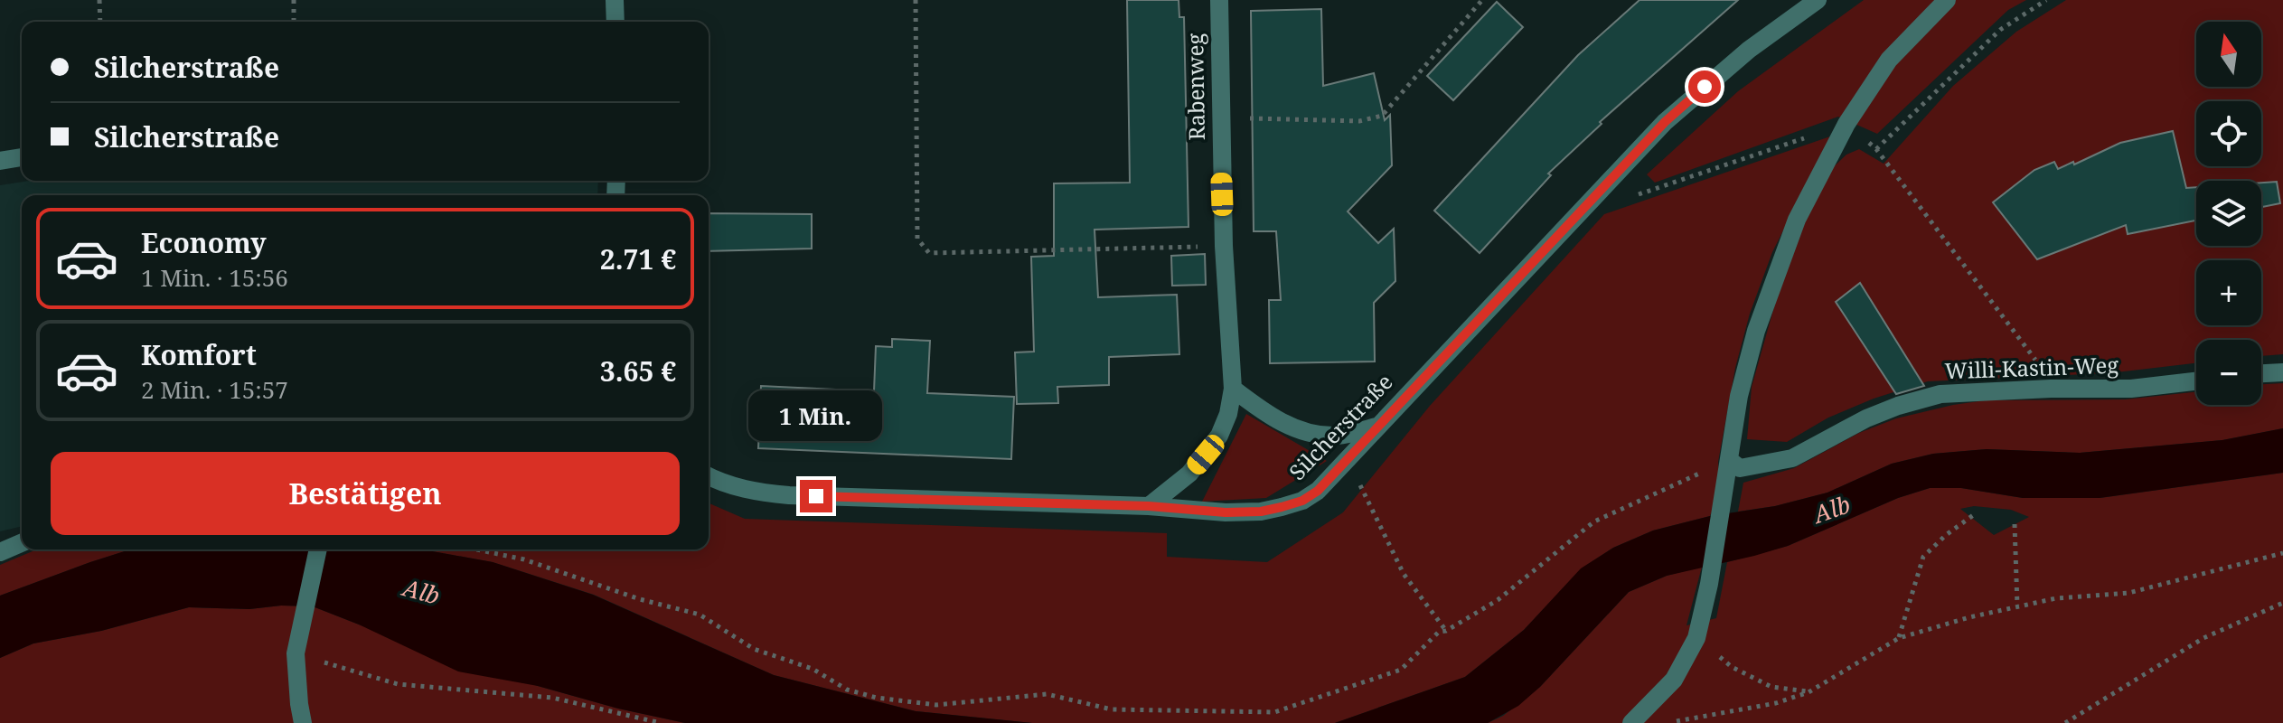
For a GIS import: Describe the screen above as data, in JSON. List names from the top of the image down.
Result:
{
  "streets": {
    "street": ["Rabenweg", "Willi-Kastin-Weg", "Silcherstraße"]
  },
  "crossings": [
    ["Rabenweg", "Silcherstraße"]
  ],
  "water": ["Alb"],
  "north": "top",
  "page": {
    "map_buttons": ["+", "−"],
    "banner": ["Silcherstraße", "Silcherstraße"],
    "list": [
      {
        "name": "Economy",
        "note": "1 Min. · 15:56",
        "value": "2.71 €"
      },
      {
        "name": "Komfort",
        "note": "2 Min. · 15:57",
        "value": "3.65 €"
      }
    ],
    "bubble": "1 Min.",
    "buttons": "Bestätigen"
  }
}
